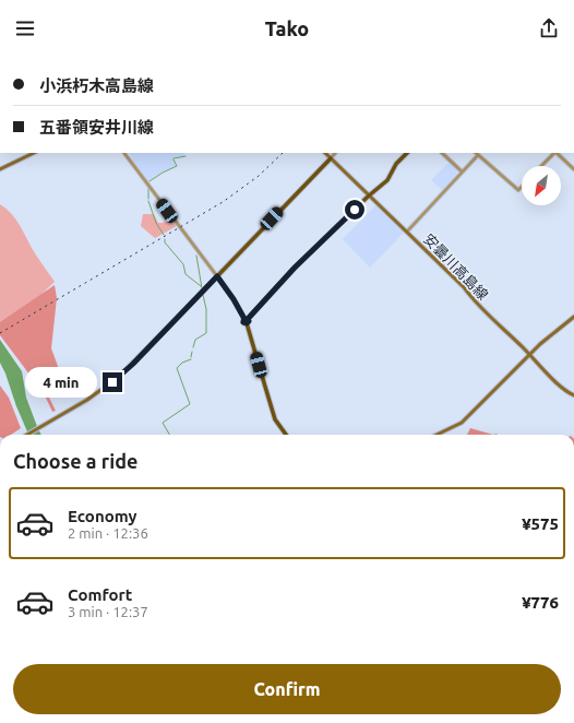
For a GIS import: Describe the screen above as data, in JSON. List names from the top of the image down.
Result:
{
  "streets": {
    "main road": ["安曇川高島線"]
  },
  "north": "bottom left",
  "page": {
    "header": "Tako",
    "banner": ["小浜朽木高島線", "五番領安井川線"],
    "bubble": "4 min",
    "heading": "Choose a ride",
    "list": [
      {
        "name": "Economy",
        "note": "2 min · 12:36",
        "value": "¥575"
      },
      {
        "name": "Comfort",
        "note": "3 min · 12:37",
        "value": "¥776"
      }
    ],
    "buttons": "Confirm"
  }
}
